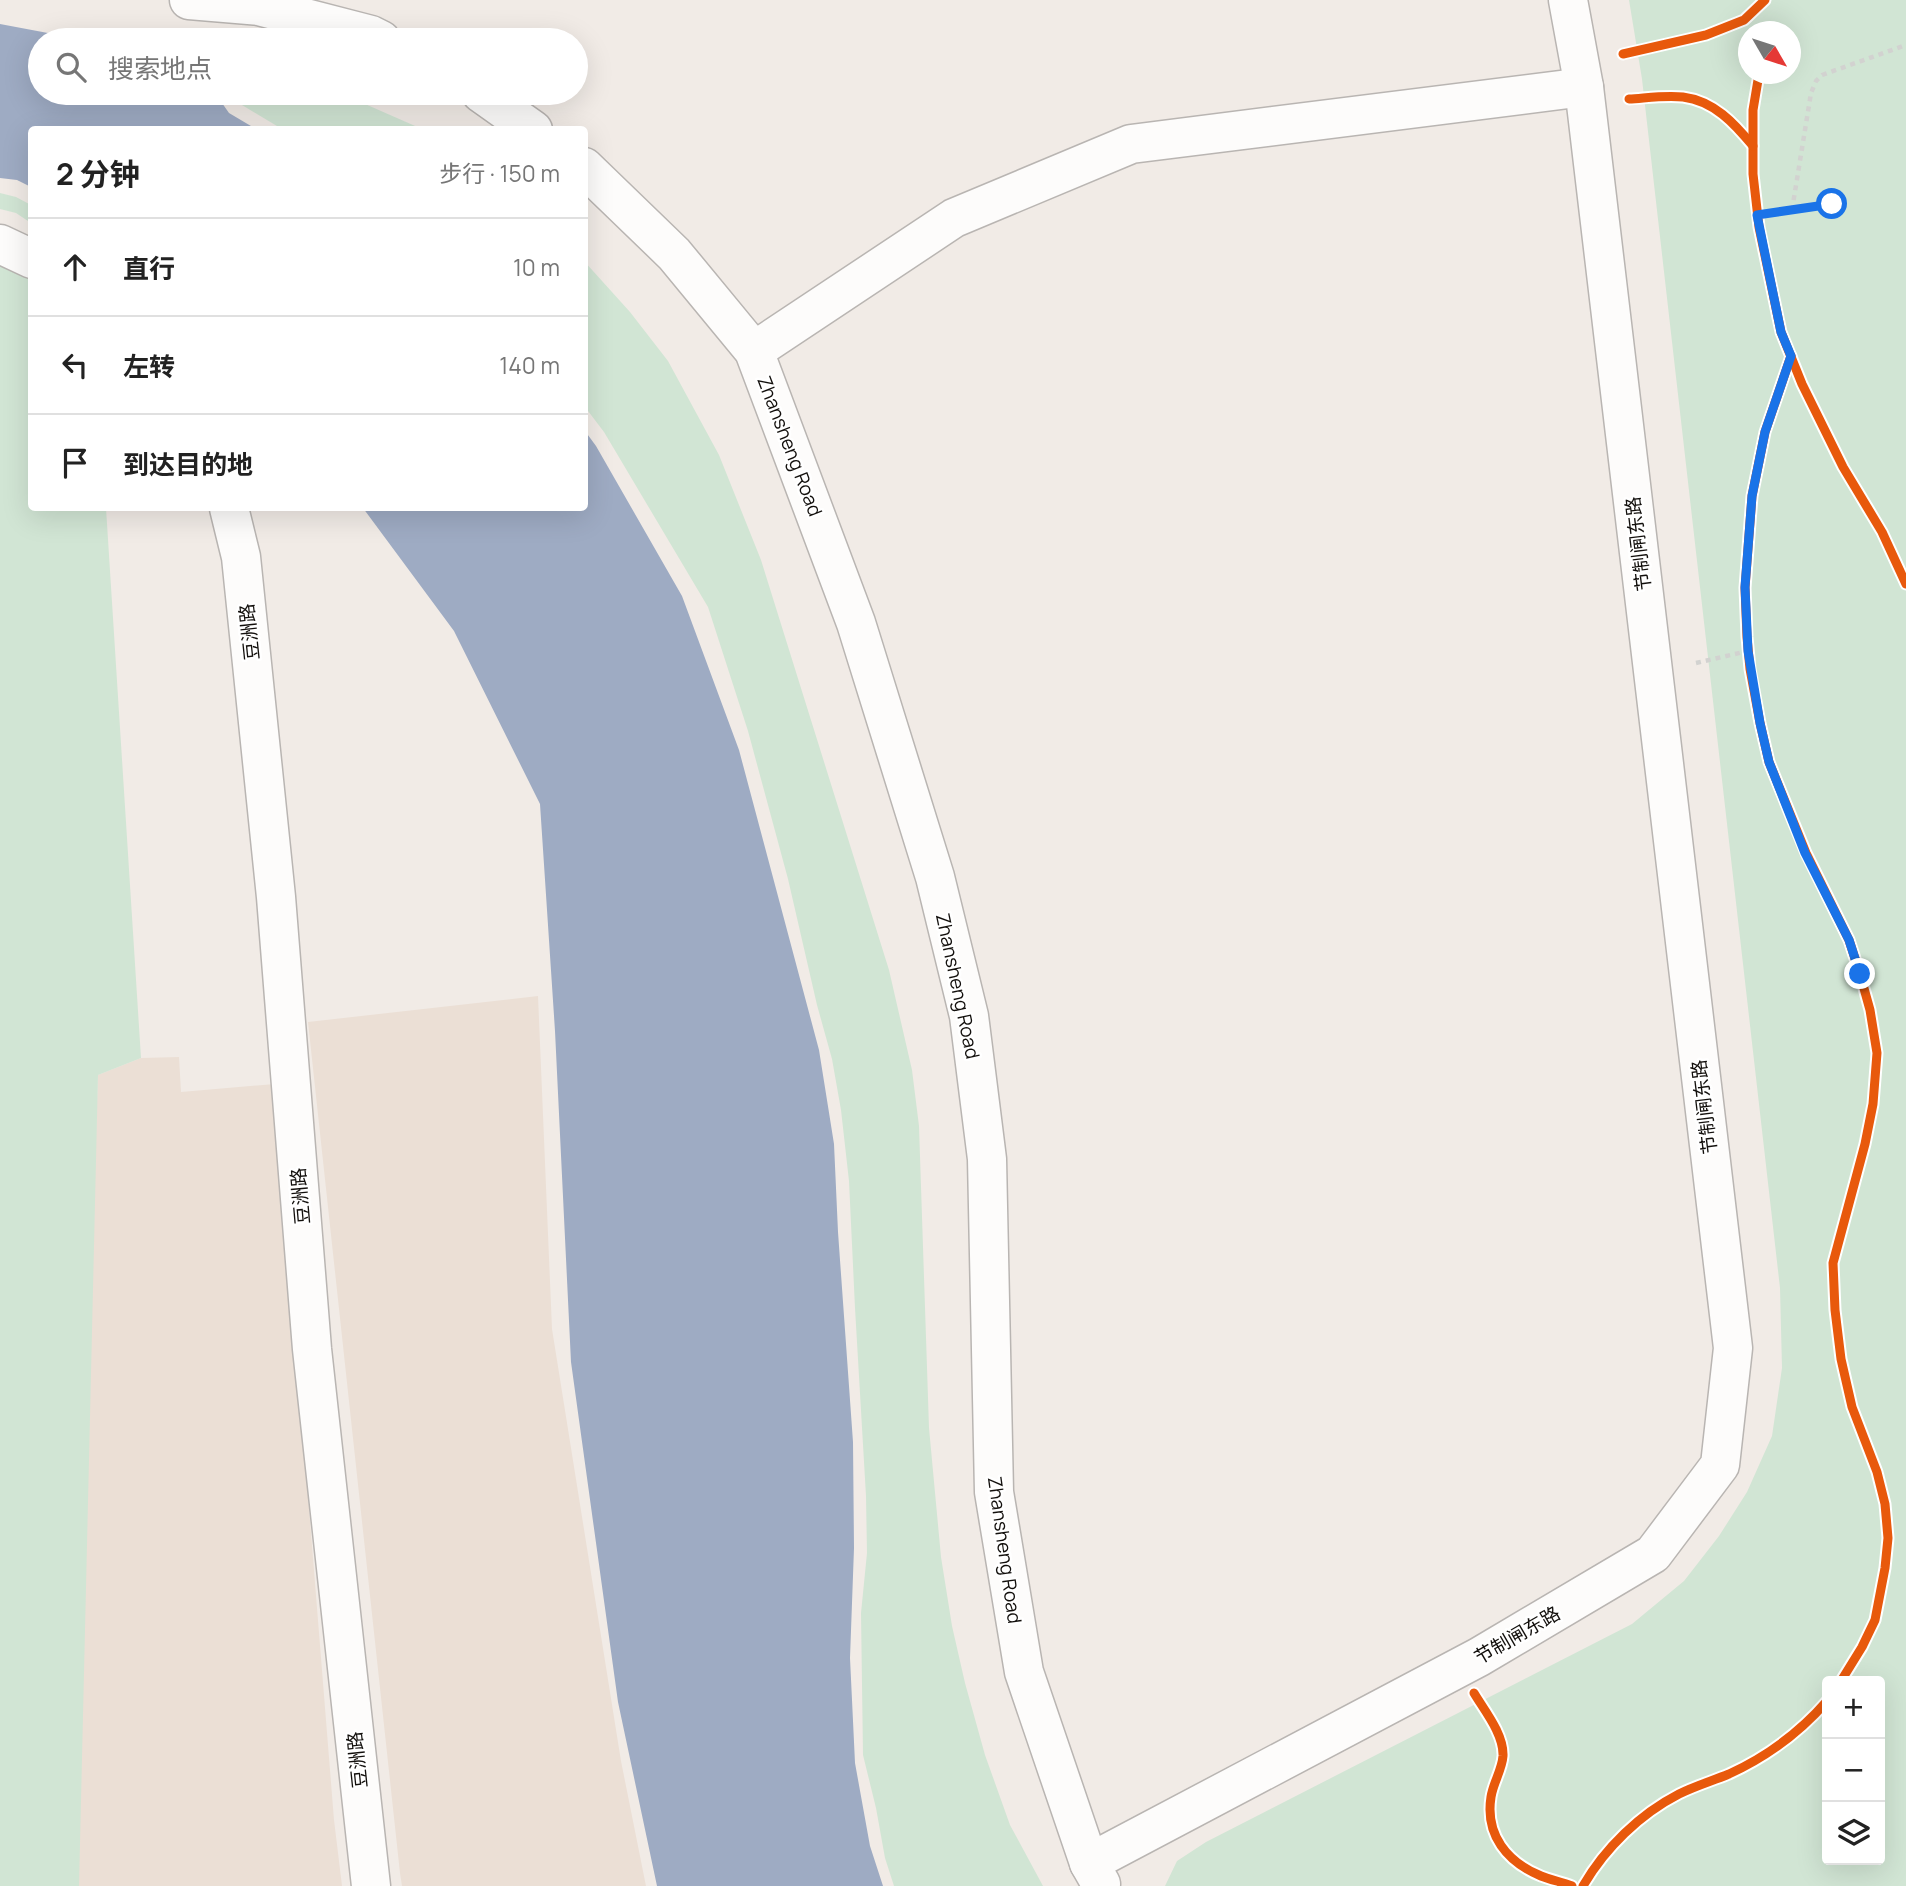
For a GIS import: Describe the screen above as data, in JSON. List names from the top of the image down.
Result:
{
  "streets": {
    "street": ["Zhansheng Road", "节制闸东路", "豆洲路"]
  },
  "crossings": [
    ["Zhansheng Road", "节制闸东路"]
  ],
  "north": "bottom right",
  "page": {
    "search": "搜索地点",
    "heading": ["2 分钟", "步行 · 150 m"],
    "list": [
      ["直行", "10 m"],
      ["左转", "140 m"],
      "到达目的地"
    ],
    "map_buttons": ["+", "−"]
  }
}
